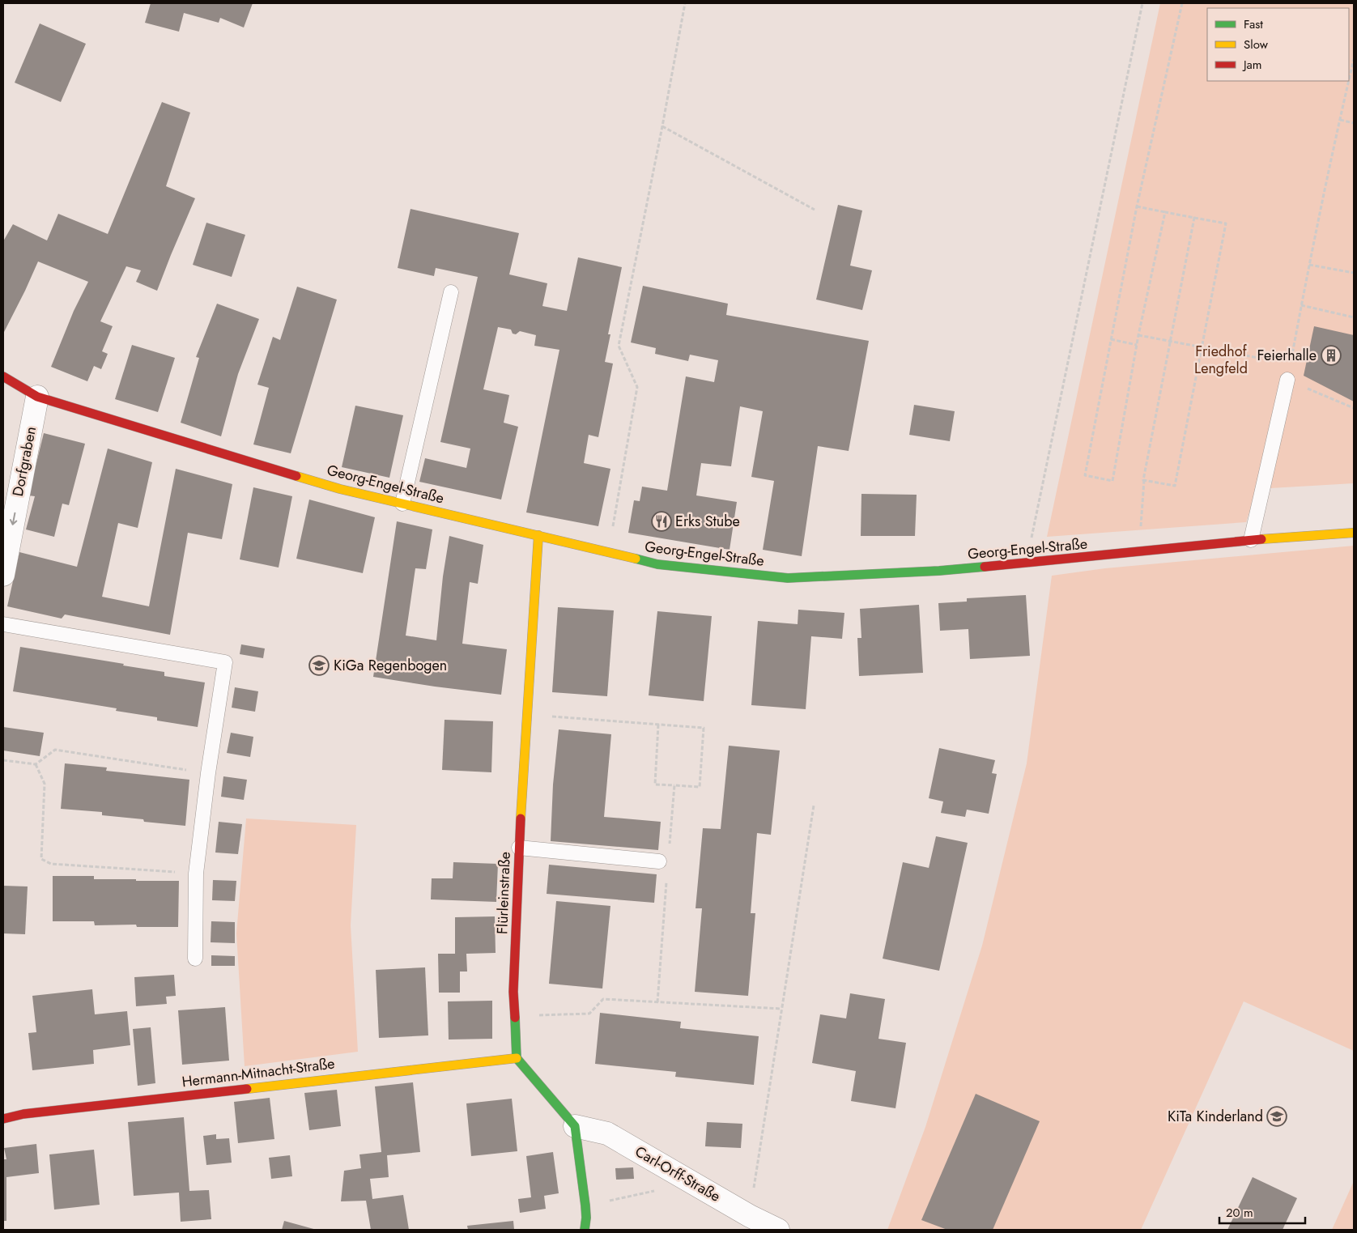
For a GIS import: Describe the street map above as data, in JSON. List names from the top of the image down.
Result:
{
  "streets": {
    "street": [
      "Dorfgraben",
      "Georg-Engel-Straße",
      "Flürleinstraße",
      "Hermann-Mitnacht-Straße",
      "Carl-Orff-Straße"
    ]
  },
  "crossings": [
    ["Dorfgraben", "Georg-Engel-Straße"],
    ["Georg-Engel-Straße", "Flürleinstraße"],
    ["Flürleinstraße", "Hermann-Mitnacht-Straße"]
  ],
  "one_way": ["Dorfgraben"],
  "parks": ["Friedhof Lengfeld"],
  "places": {
    "building": ["Feierhalle"],
    "restaurant": ["Erks Stube"],
    "school or university": ["KiGa Regenbogen", "KiTa Kinderland"]
  },
  "legend": ["Fast", "Slow", "Jam"],
  "scale_bar": "20 m"
}
